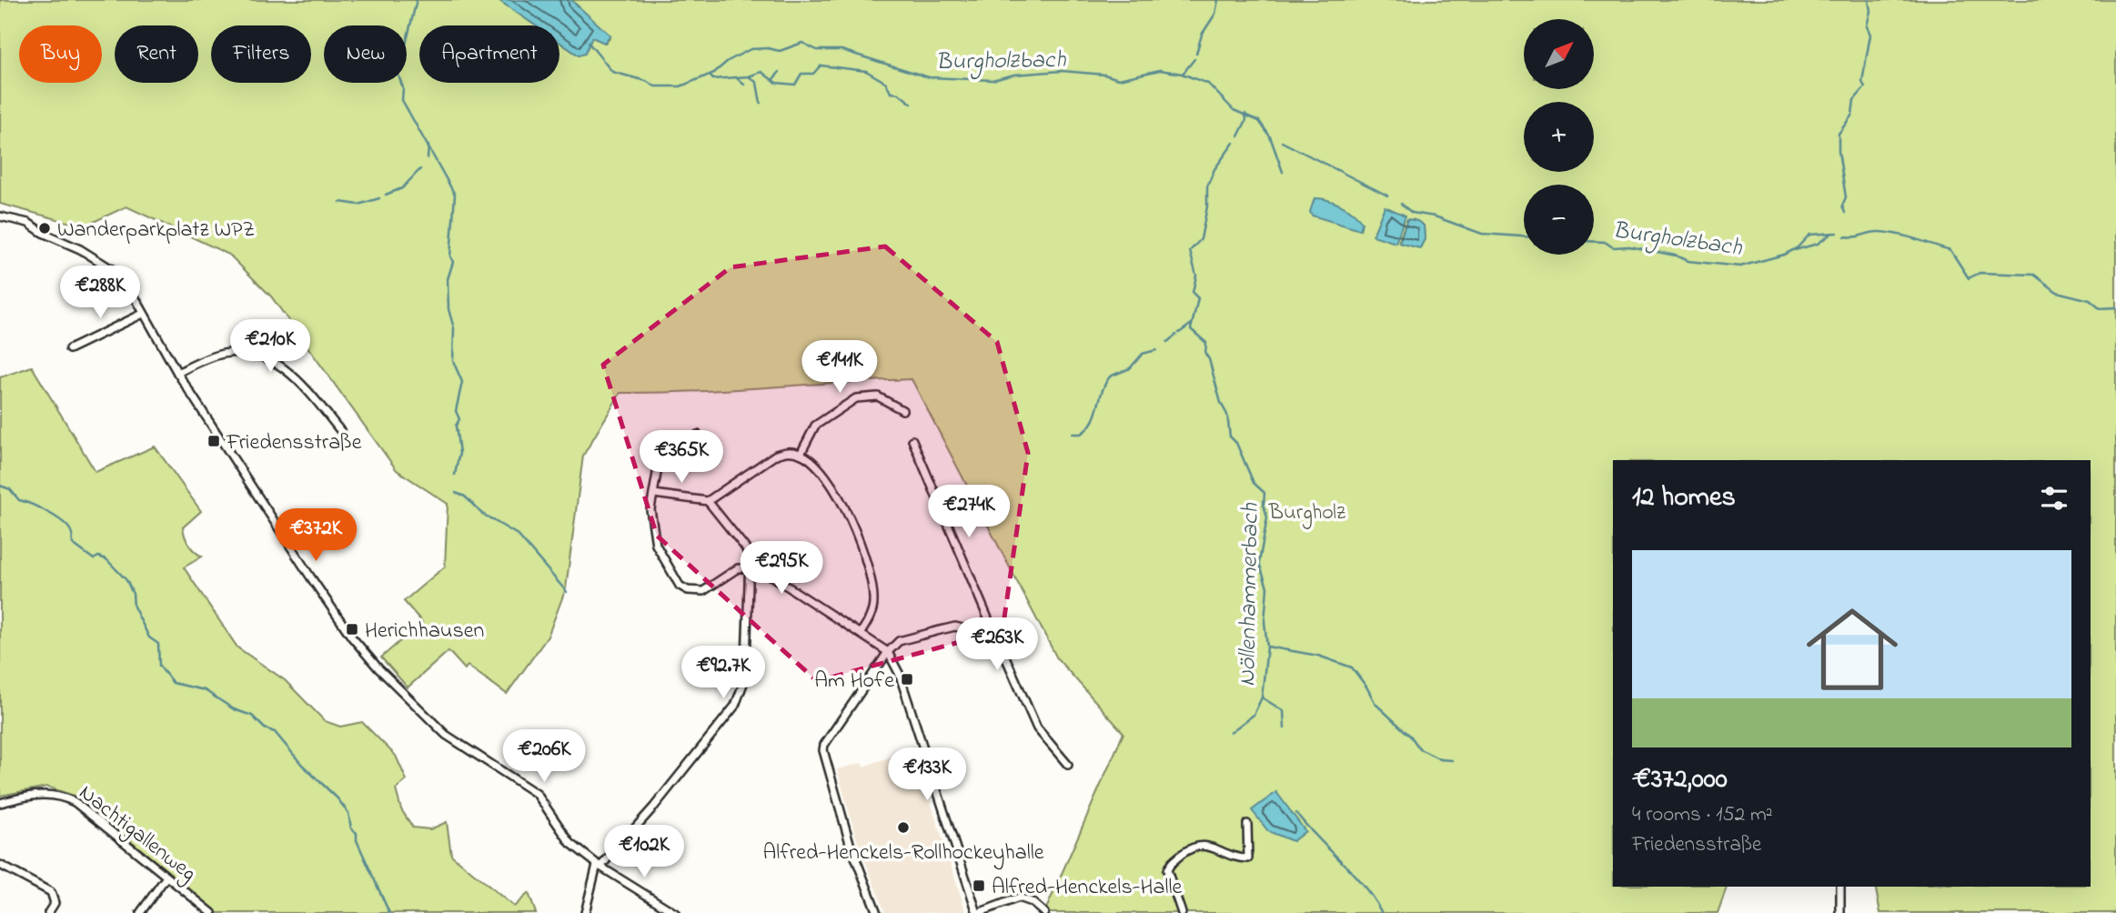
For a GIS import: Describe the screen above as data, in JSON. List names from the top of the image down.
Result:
{
  "streets": {
    "street": ["Nachtigallenweg"]
  },
  "water": ["Burgholzbach", "Nöllenhammerbach"],
  "parks": ["Burgholz"],
  "places": {
    "other": ["Wanderparkplatz WPZ", "Alfred-Henckels-Rollhockeyhalle"],
    "transit": [
      "Friedensstraße",
      "Herichhausen",
      "Am Hofe",
      "Alfred-Henckels-Halle"
    ]
  },
  "north": "top right",
  "page": {
    "map_buttons": ["+", "−"],
    "chip": [
      "Buy",
      "Rent",
      "Filters",
      "New",
      "Apartment"
    ],
    "price": [
      "€288K",
      "€210K",
      "€141K",
      "€365K",
      "€274K",
      "€372K",
      "€295K",
      "€263K",
      "€92.7K",
      "€206K",
      "€133K",
      "€102K"
    ],
    "heading": "12 homes",
    "list": [
      {
        "name": "€372,000",
        "note": "4 rooms · 152 m² · Friedensstraße"
      }
    ]
  }
}
